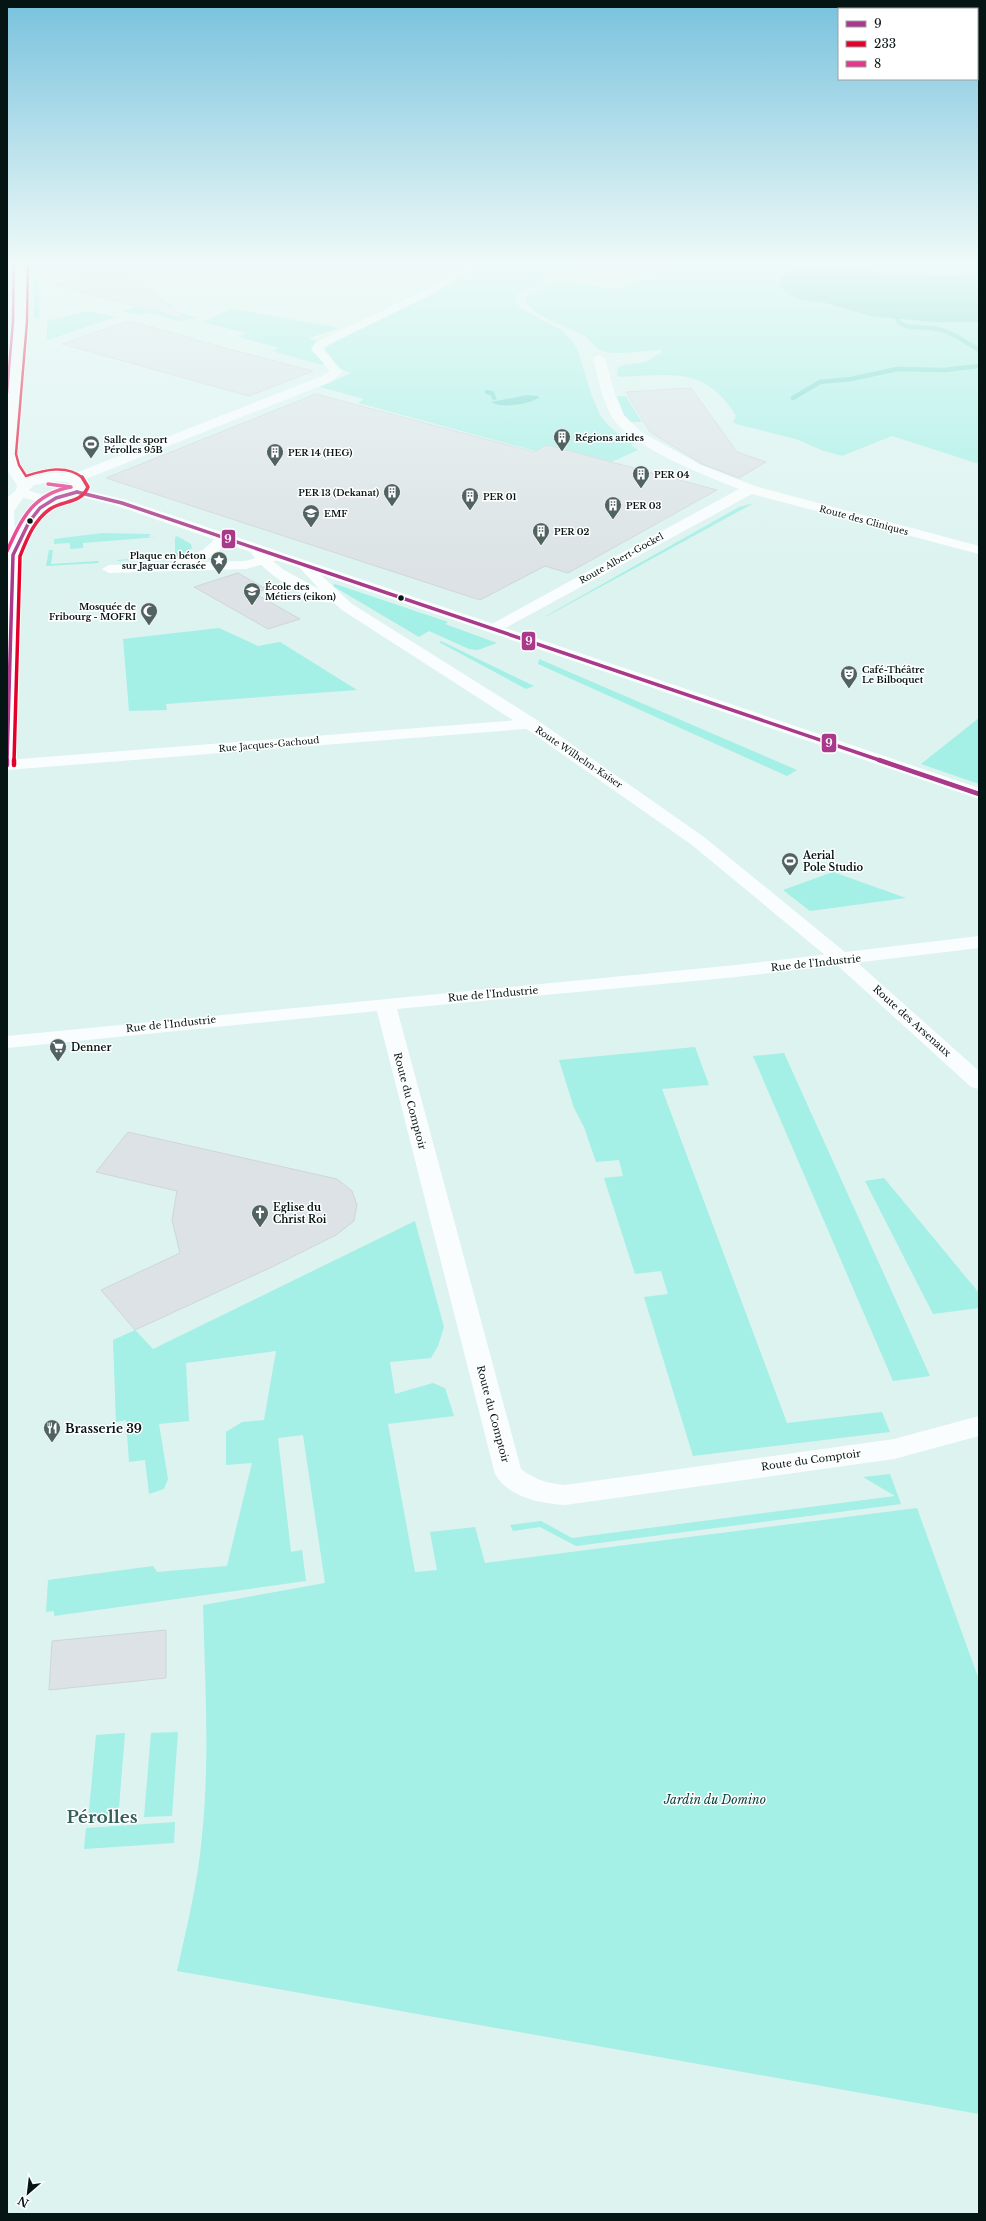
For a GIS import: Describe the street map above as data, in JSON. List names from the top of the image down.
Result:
{
  "streets": {
    "street": [
      "Route des Cliniques",
      "Route Albert-Gockel",
      "Rue Jacques-Gachoud",
      "Route Wilhelm-Kaiser",
      "Rue de l'Industrie",
      "Route des Arsenaux",
      "Route du Comptoir"
    ]
  },
  "crossings": [
    ["Route des Cliniques", "Route Albert-Gockel"],
    ["Rue Jacques-Gachoud", "Route Wilhelm-Kaiser"],
    ["Route Wilhelm-Kaiser", "Rue de l'Industrie"],
    ["Route Wilhelm-Kaiser", "Route des Arsenaux"],
    ["Rue de l'Industrie", "Route des Arsenaux"],
    ["Rue de l'Industrie", "Route du Comptoir"]
  ],
  "districts": ["Pérolles"],
  "parks": ["Jardin du Domino"],
  "places": {
    "building": [
      "Régions arides",
      "PER 14 (HEG)",
      "PER 04",
      "PER 13 (Dekanat)",
      "PER 01",
      "PER 03",
      "PER 02"
    ],
    "sports": ["Salle de sport Pérolles 95B", "Aerial Pole Studio"],
    "school or university": ["EMF", "École des Métiers (eikon)"],
    "place": ["Plaque en béton sur Jaguar écrasée"],
    "mosque": ["Mosquée de Fribourg - MOFRI"],
    "theatre": ["Café-Théâtre Le Bilboquet"],
    "supermarket": ["Denner"],
    "church": ["Eglise du Christ Roi"],
    "restaurant": ["Brasserie 39"]
  },
  "lines": ["transit line 233", "transit line 8", "transit line 9"],
  "legend": ["9", "233", "8"],
  "north": "bottom left"
}
